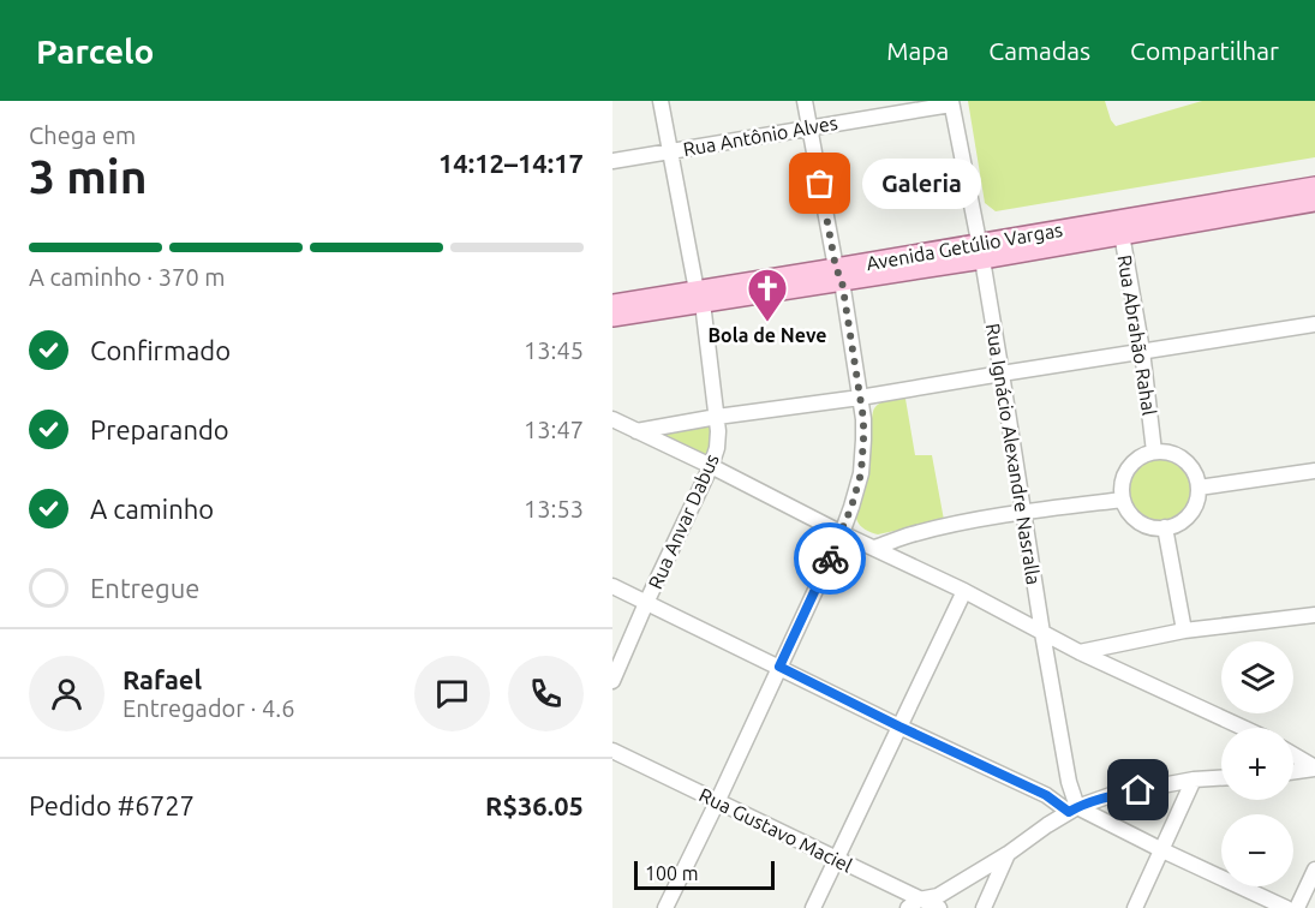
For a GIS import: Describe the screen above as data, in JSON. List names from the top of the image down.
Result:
{
  "streets": {
    "main road": ["Avenida Getúlio Vargas"],
    "street": [
      "Rua Antônio Alves",
      "Rua Abrahão Rahal",
      "Rua Ignácio Alexandre Nasralla",
      "Rua Anvar Dabus",
      "Rua Gustavo Maciel"
    ]
  },
  "crossings": [
    ["Rua Antônio Alves", "Rua Ignácio Alexandre Nasralla"],
    ["Rua Antônio Alves", "Rua Anvar Dabus"],
    ["Avenida Getúlio Vargas", "Rua Abrahão Rahal"],
    ["Avenida Getúlio Vargas", "Rua Ignácio Alexandre Nasralla"],
    ["Avenida Getúlio Vargas", "Rua Anvar Dabus"]
  ],
  "places": {
    "other": ["Galeria"],
    "church": ["Bola de Neve"]
  },
  "scale_bar": "100 m",
  "page": {
    "header": "Parcelo",
    "nav": ["Mapa", "Camadas", "Compartilhar"],
    "heading": ["3 min", "Chega em", "14:12–14:17"],
    "panel": [
      "Rafael",
      "Entregador · 4.6",
      "Pedido #6727",
      "R$36.05"
    ],
    "bubble": "Galeria",
    "bar": "A caminho · 370 m",
    "list": [
      ["Confirmado", "13:45"],
      ["Preparando", "13:47"],
      ["A caminho", "13:53"],
      "Entregue"
    ],
    "map_buttons": ["+", "−"],
    "scale": "100 m"
  }
}
